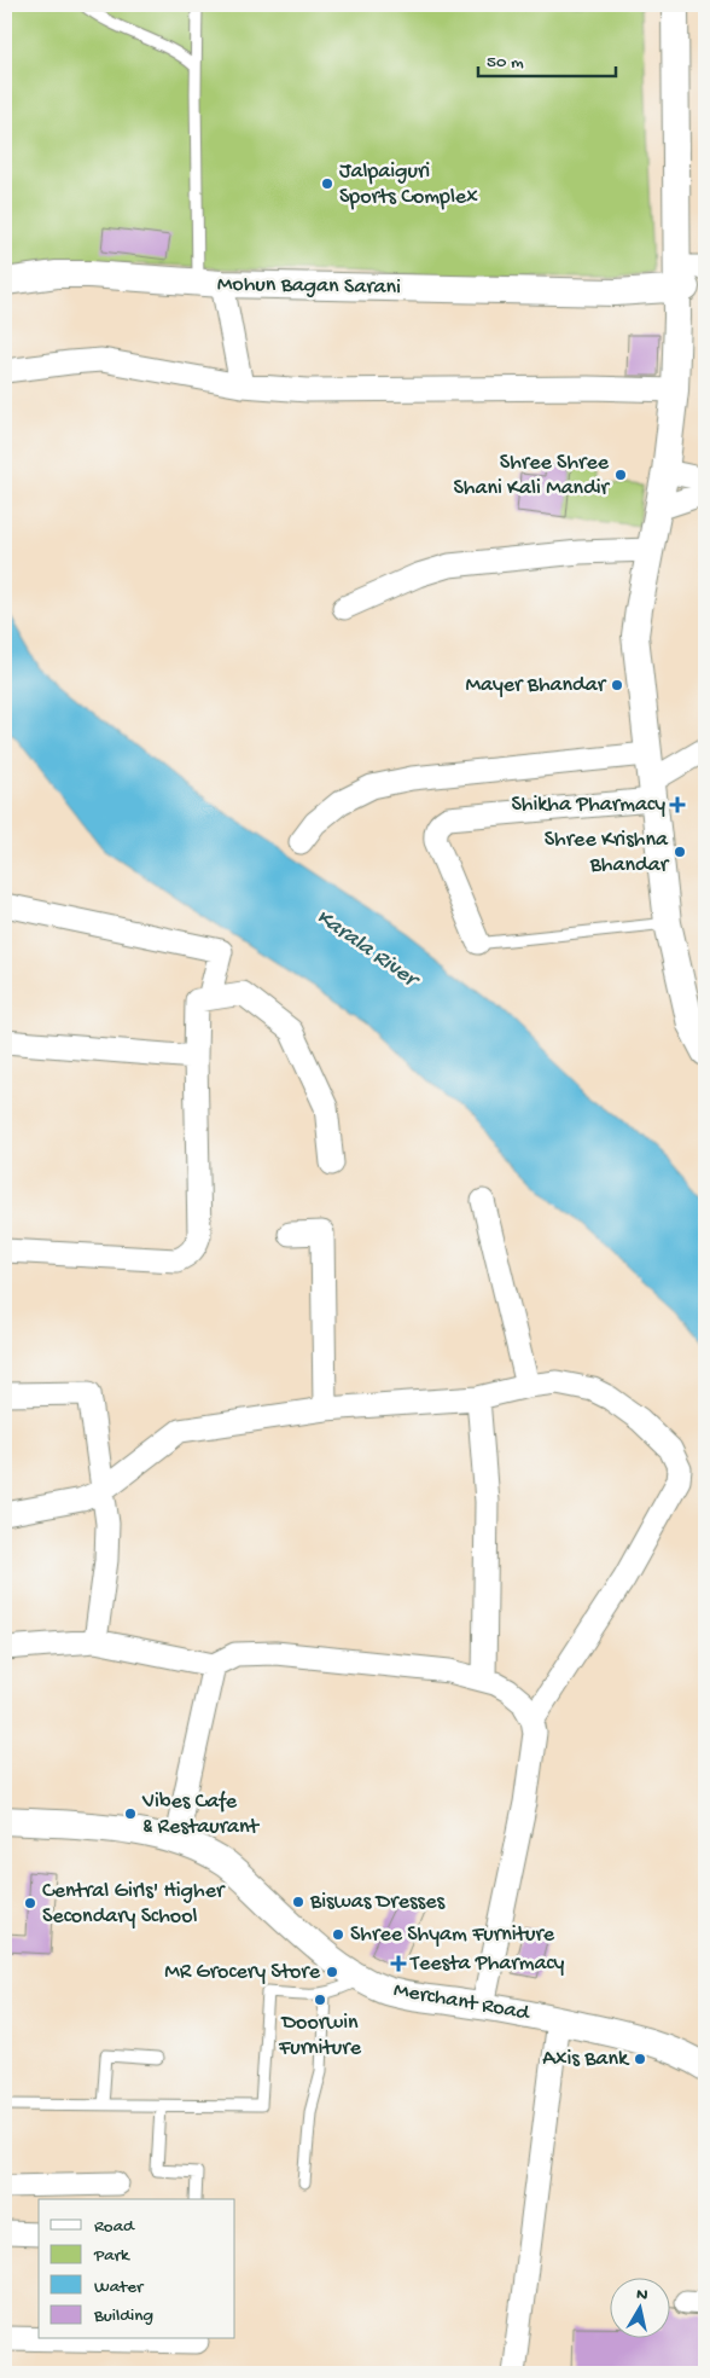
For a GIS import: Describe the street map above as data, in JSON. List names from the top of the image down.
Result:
{
  "streets": {
    "street": ["Mohun Bagan Sarani", "Merchant Road"]
  },
  "water": ["Karala River"],
  "places": {
    "other": [
      "Jalpaiguri Sports Complex",
      "Shree Shree Shani Kali Mandir",
      "Mayer Bhandar",
      "Shree Krishna Bhandar",
      "Vibes Cafe & Restaurant",
      "Biswas Dresses",
      "Central Girls' Higher Secondary School",
      "Shree Shyam Furniture",
      "MR Grocery Store",
      "Doorwin Furniture",
      "Axis Bank"
    ],
    "health": ["Shikha Pharmacy", "Teesta Pharmacy"]
  },
  "legend": [
    "Road",
    "Park",
    "Water",
    "Building"
  ],
  "scale_bar": "50 m",
  "north": "top"
}
